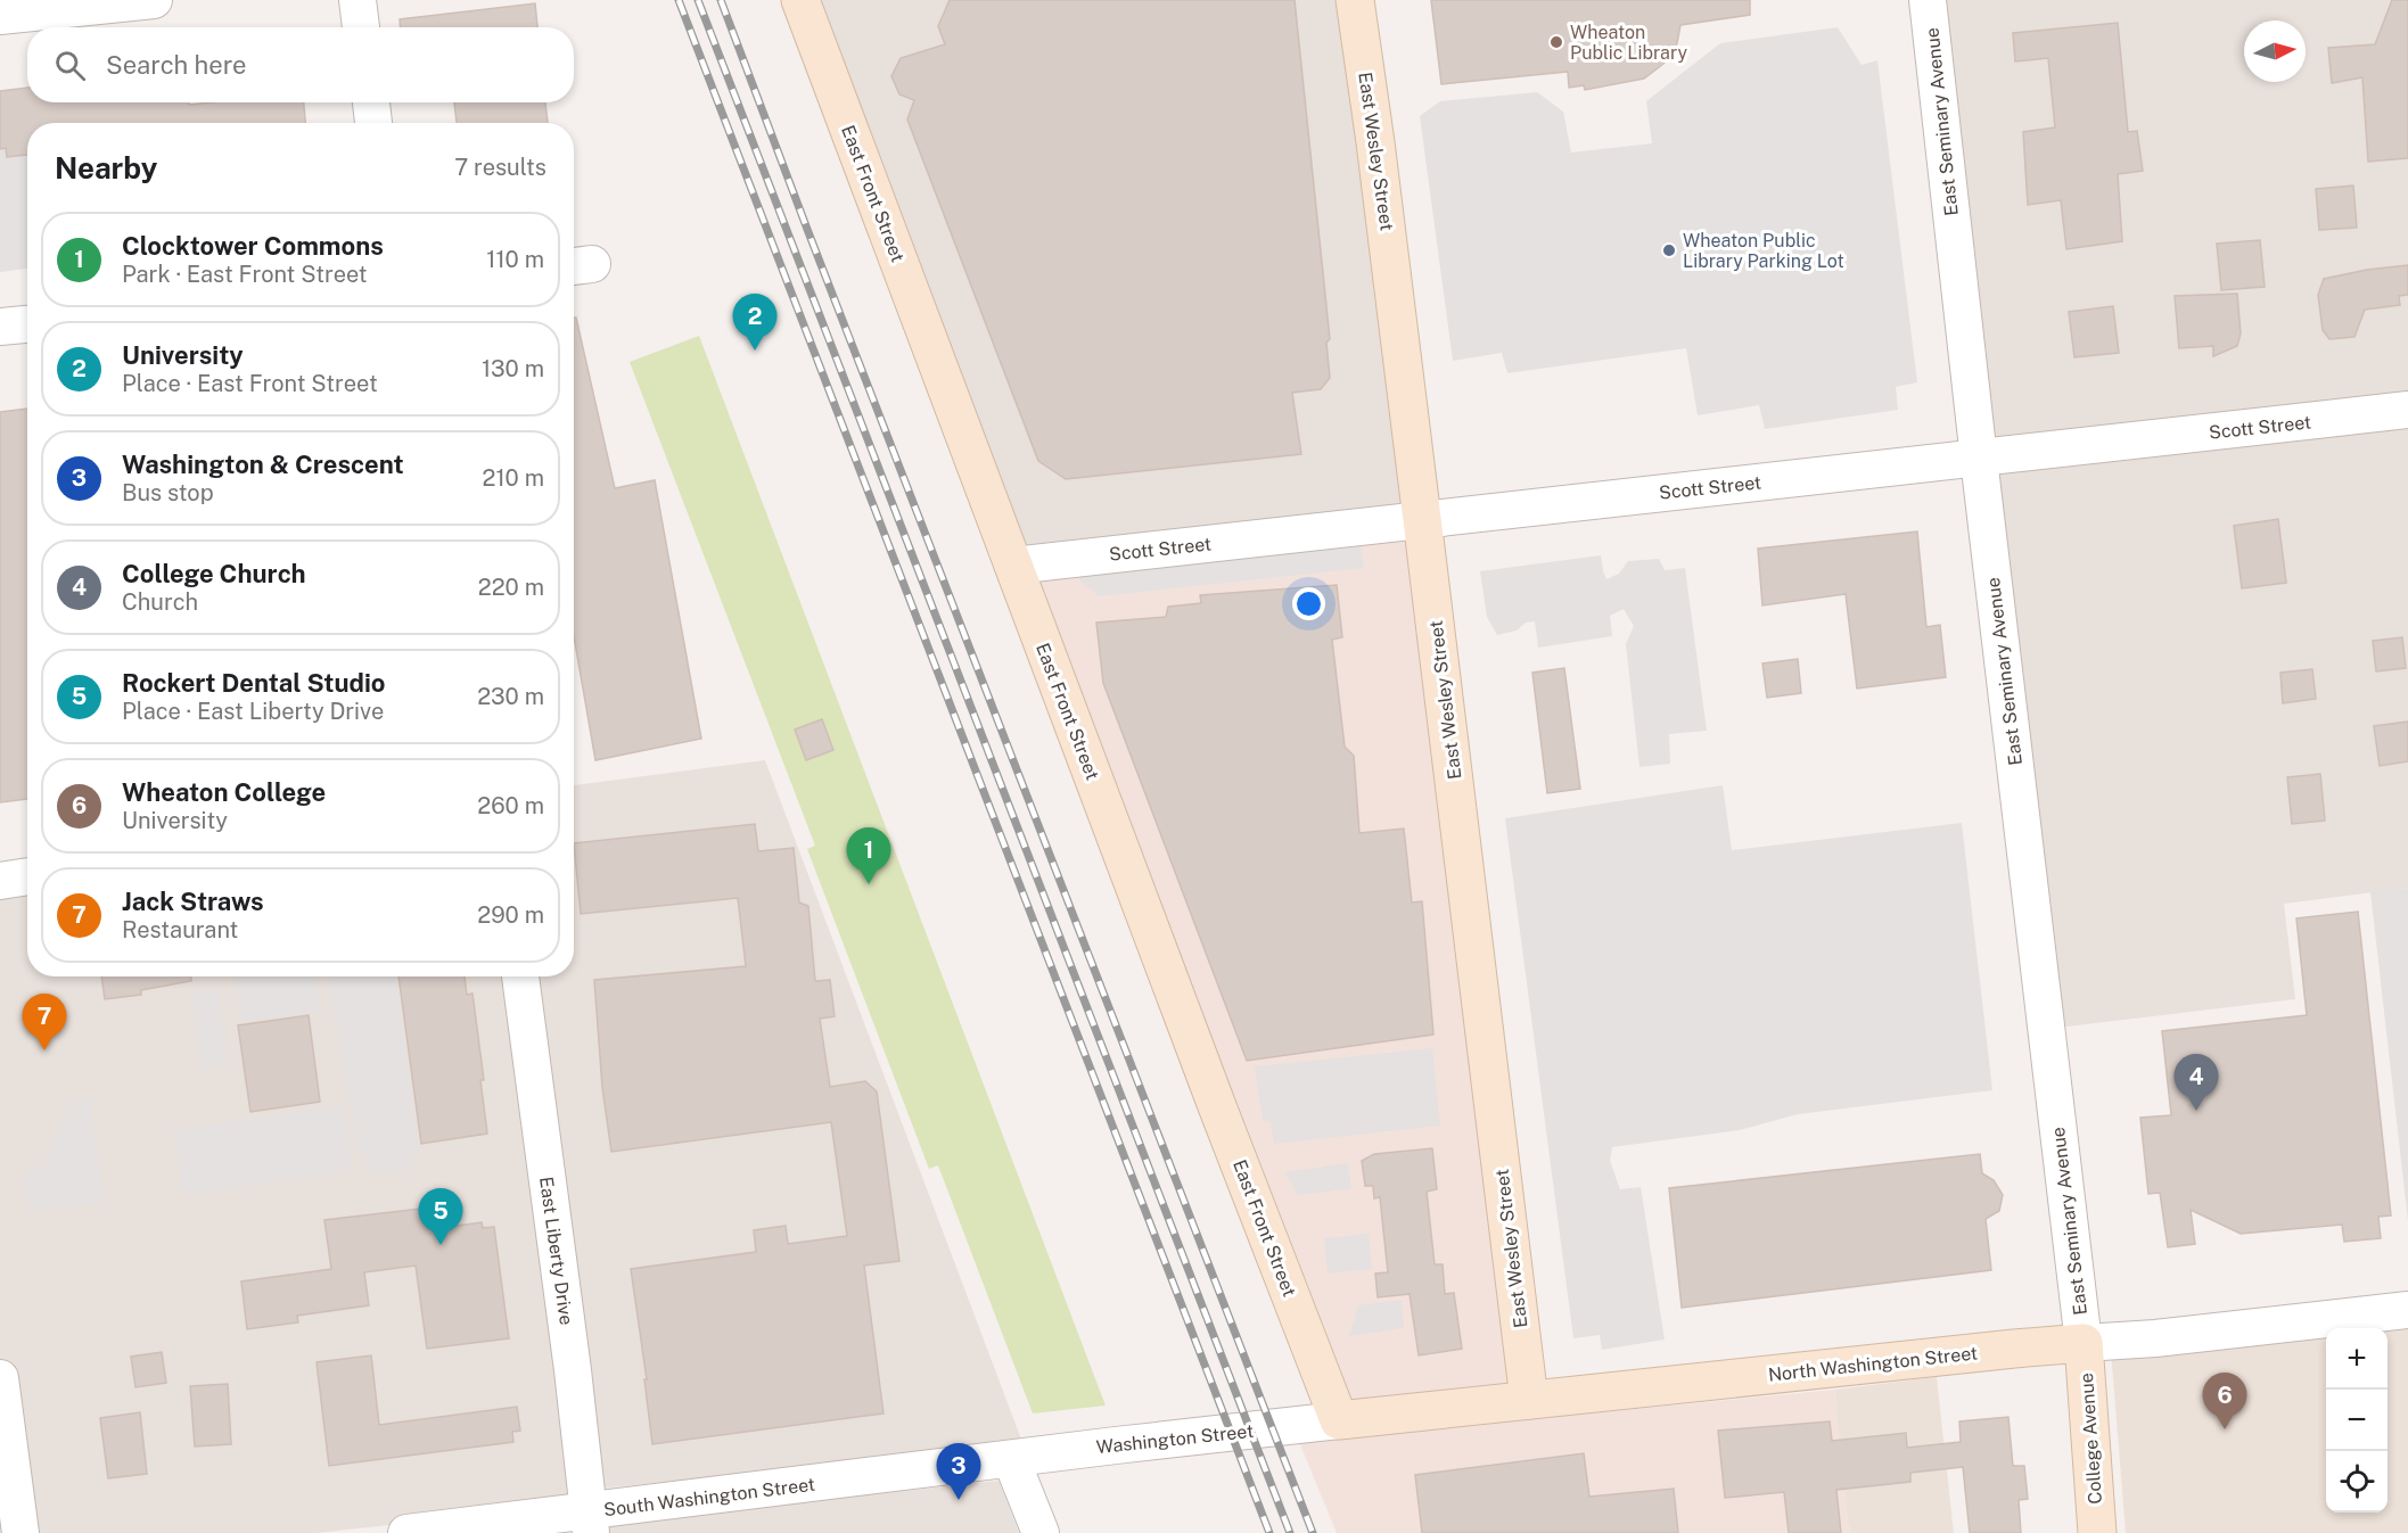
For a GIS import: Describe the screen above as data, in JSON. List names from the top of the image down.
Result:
{
  "streets": {
    "street": [
      "East Seminary Avenue",
      "East Wesley Street",
      "East Front Street",
      "Scott Street",
      "East Liberty Drive",
      "North Washington Street",
      "Washington Street",
      "College Avenue",
      "South Washington Street"
    ]
  },
  "crossings": [
    ["East Seminary Avenue", "Scott Street"],
    ["East Seminary Avenue", "North Washington Street"],
    ["East Seminary Avenue", "College Avenue"],
    ["East Wesley Street", "Scott Street"],
    ["East Wesley Street", "North Washington Street"],
    ["East Front Street", "Scott Street"],
    ["East Front Street", "North Washington Street"],
    ["East Front Street", "Washington Street"],
    ["East Liberty Drive", "South Washington Street"],
    ["North Washington Street", "Washington Street"],
    ["North Washington Street", "College Avenue"],
    ["Washington Street", "South Washington Street"]
  ],
  "places": ["Wheaton Public Library", "Wheaton Public Library Parking Lot"],
  "north": "right",
  "page": {
    "search": "Search here",
    "heading": ["Nearby", "7 results"],
    "list": [
      {
        "mark": "1",
        "name": "Clocktower Commons",
        "note": "Park · East Front Street",
        "value": "110 m"
      },
      {
        "mark": "2",
        "name": "University",
        "note": "Place · East Front Street",
        "value": "130 m"
      },
      {
        "mark": "3",
        "name": "Washington & Crescent",
        "note": "Bus stop",
        "value": "210 m"
      },
      {
        "mark": "4",
        "name": "College Church",
        "note": "Church",
        "value": "220 m"
      },
      {
        "mark": "5",
        "name": "Rockert Dental Studio",
        "note": "Place · East Liberty Drive",
        "value": "230 m"
      },
      {
        "mark": "6",
        "name": "Wheaton College",
        "note": "University",
        "value": "260 m"
      },
      {
        "mark": "7",
        "name": "Jack Straws",
        "note": "Restaurant",
        "value": "290 m"
      }
    ],
    "pins": [
      "2",
      "1",
      "7",
      "4",
      "5",
      "6",
      "3"
    ],
    "map_buttons": ["+", "−"]
  }
}
